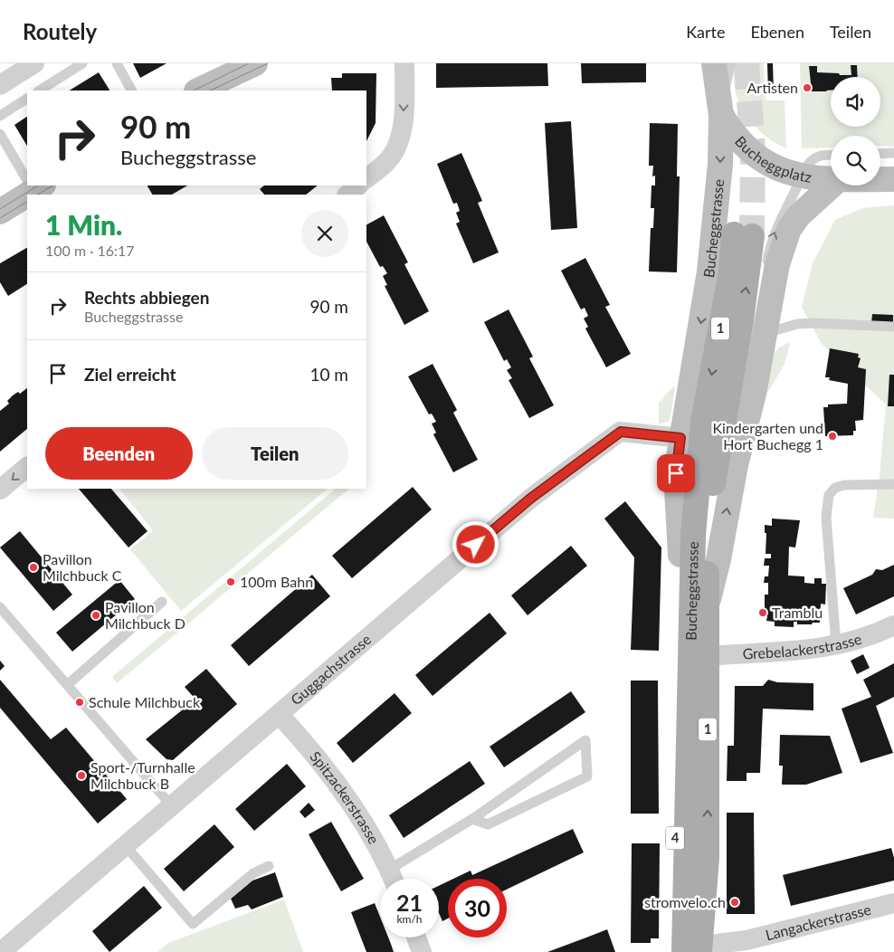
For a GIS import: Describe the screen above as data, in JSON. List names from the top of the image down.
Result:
{
  "streets": {
    "main road": ["Bucheggstrasse", "1", "4"],
    "street": [
      "Bucheggplatz",
      "Grebelackerstrasse",
      "Guggachstrasse",
      "Spitzackerstrasse",
      "Langackerstrasse"
    ]
  },
  "crossings": [
    ["Bucheggplatz", "Bucheggstrasse"],
    ["Bucheggstrasse", "Grebelackerstrasse"],
    ["Bucheggstrasse", "Guggachstrasse"],
    ["Bucheggstrasse", "4"],
    ["Bucheggstrasse", "Langackerstrasse"],
    ["Guggachstrasse", "Spitzackerstrasse"]
  ],
  "places": [
    "Artisten",
    "Kindergarten und Hort Buchegg 1",
    "Pavillon Milchbuck C",
    "100m Bahn",
    "Tramblu",
    "Pavillon Milchbuck D",
    "Schule Milchbuck",
    "Sport-/Turnhalle Milchbuck B",
    "stromvelo.ch"
  ],
  "page": {
    "header": "Routely",
    "nav": ["Karte", "Ebenen", "Teilen"],
    "turn": ["90 m", "Bucheggstrasse"],
    "heading": ["1 Min.", "100 m · 16:17"],
    "list": [
      {
        "name": "Rechts abbiegen",
        "note": "Bucheggstrasse",
        "value": "90 m"
      },
      {
        "name": "Ziel erreicht",
        "value": "10 m"
      }
    ],
    "buttons": ["Beenden", "Teilen"],
    "speed": "21 km/h",
    "limit": "30"
  }
}
